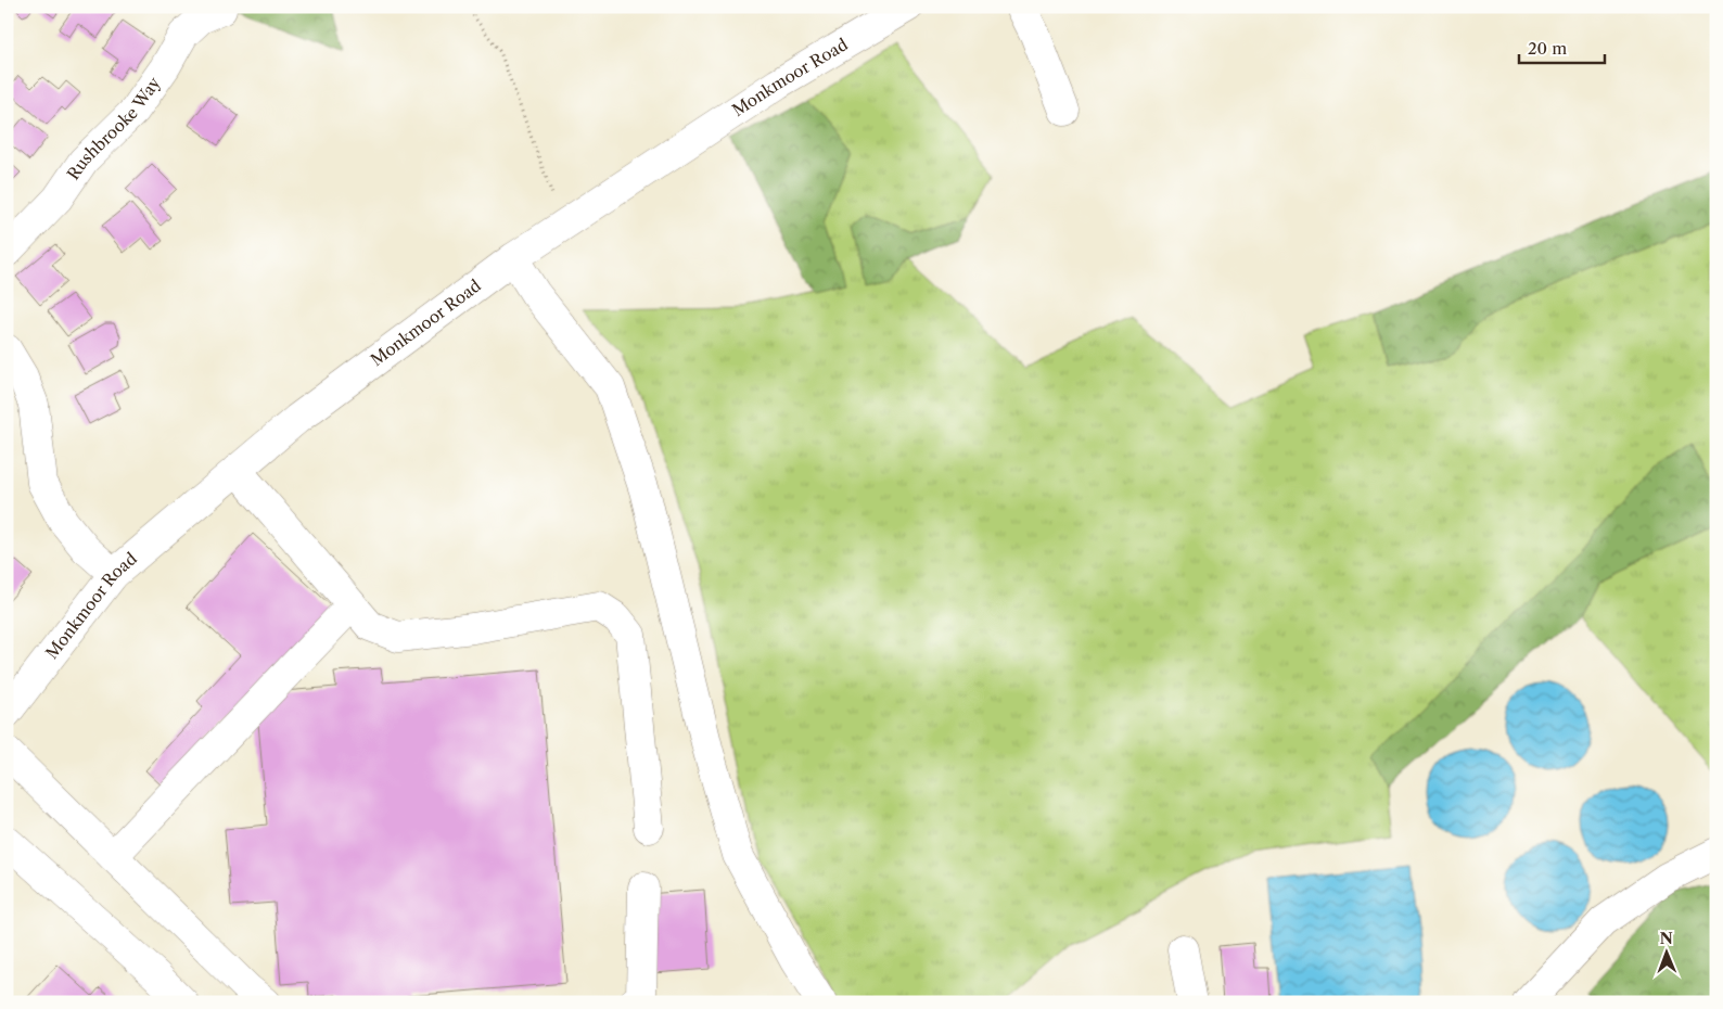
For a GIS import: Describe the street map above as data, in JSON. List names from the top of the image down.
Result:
{
  "streets": {
    "street": ["Monkmoor Road", "Rushbrooke Way"]
  },
  "scale_bar": "20 m",
  "north": "top"
}
